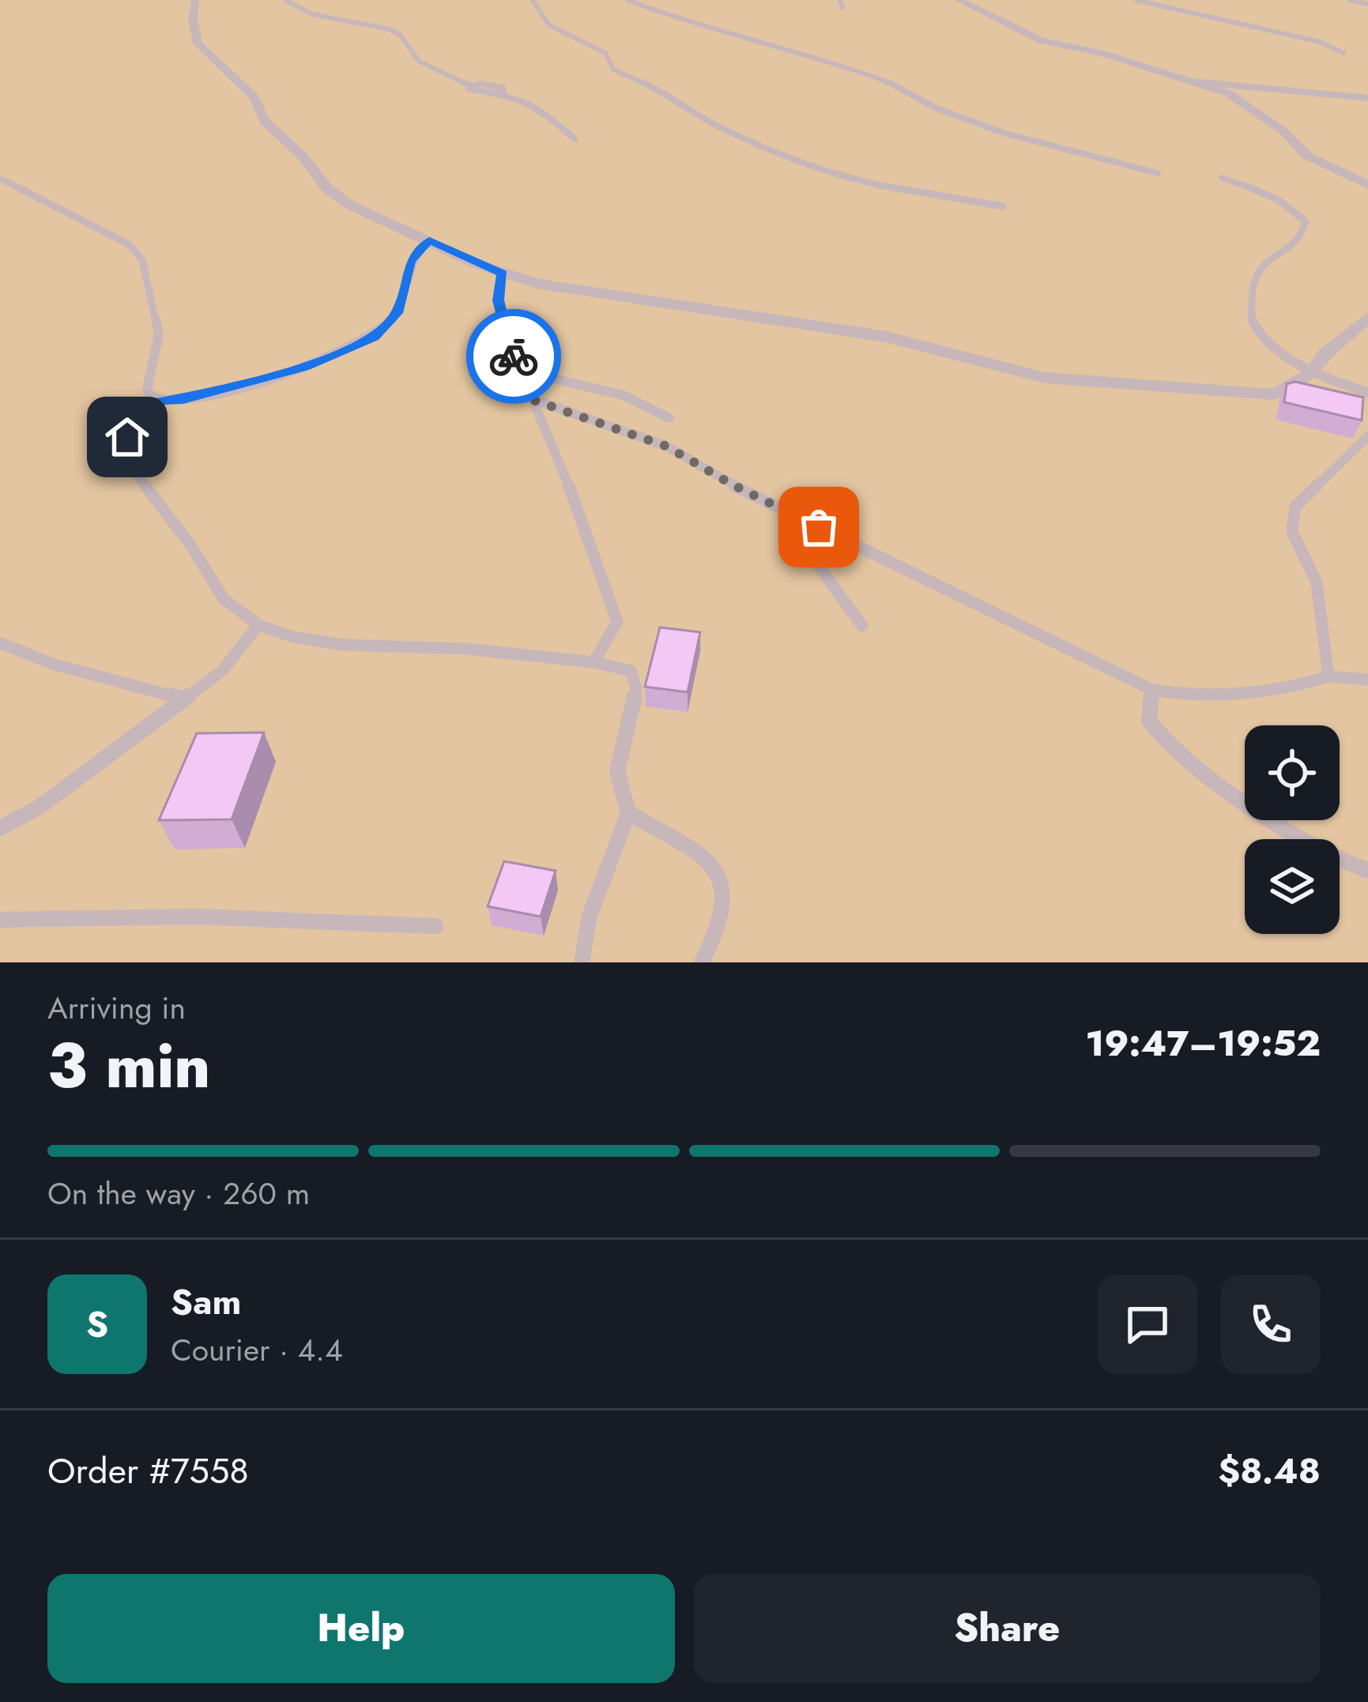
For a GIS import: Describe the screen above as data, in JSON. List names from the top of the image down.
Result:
{
  "page": {
    "heading": ["3 min", "Arriving in", "19:47–19:52"],
    "panel": [
      "Sam",
      "Courier · 4.4",
      "Order #7558",
      "$8.48"
    ],
    "bar": "On the way · 260 m",
    "round": "S",
    "buttons": ["Help", "Share"]
  }
}
